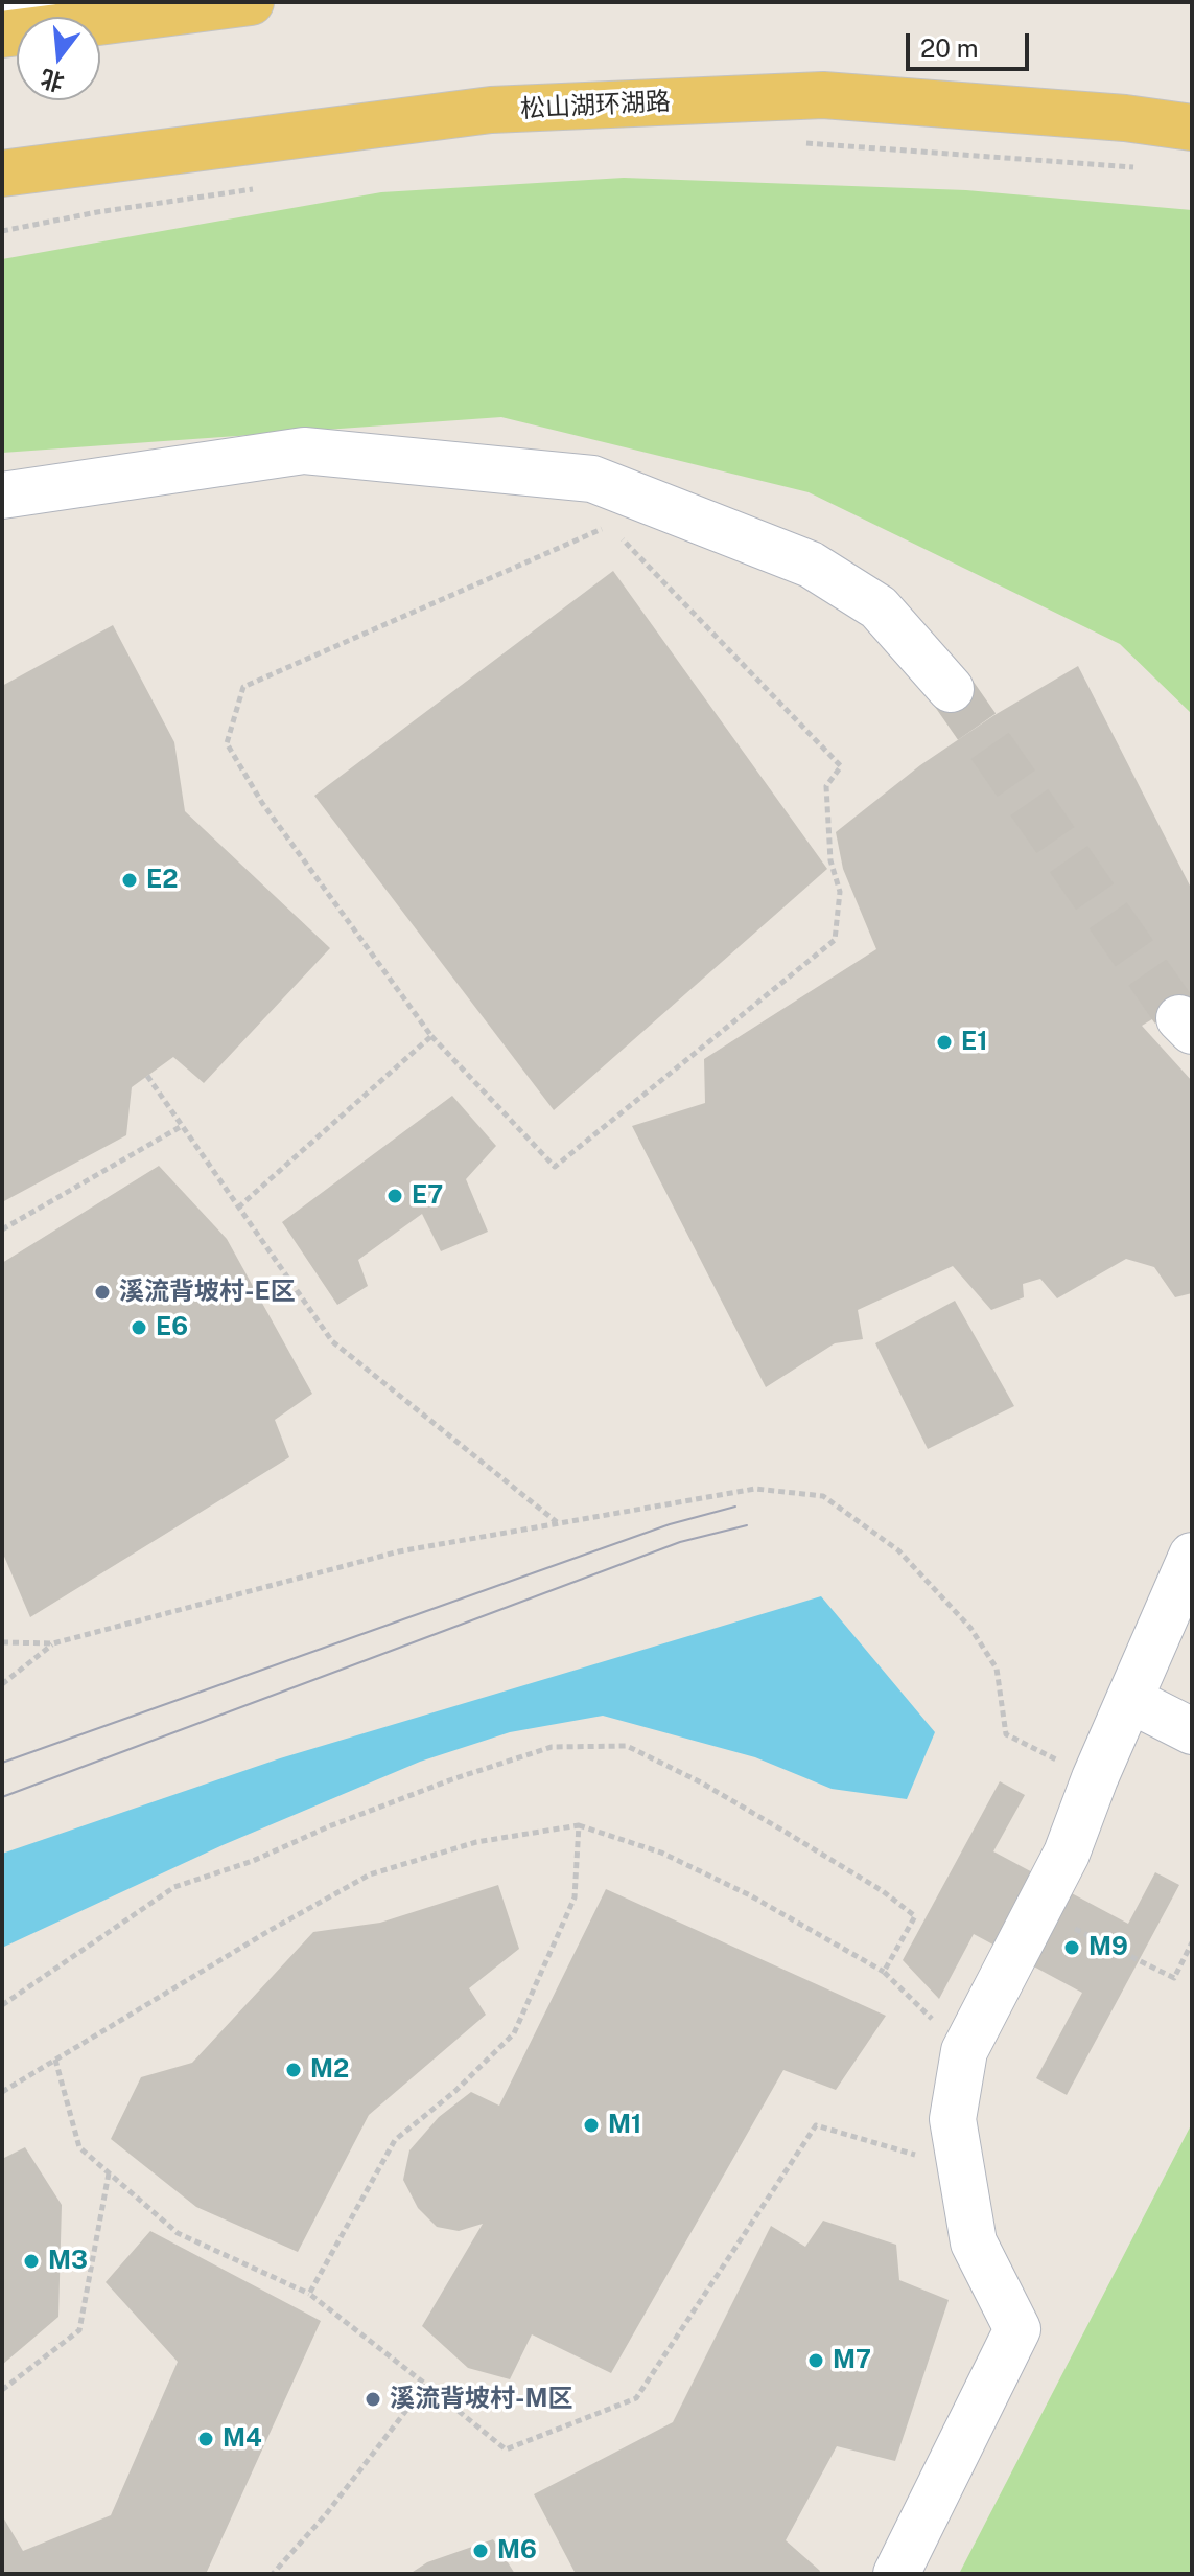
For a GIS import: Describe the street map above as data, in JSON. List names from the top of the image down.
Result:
{
  "streets": {
    "main road": ["松山湖环湖路"]
  },
  "places": [
    "E2",
    "E1",
    "E7",
    "溪流背坡村-E区",
    "E6",
    "M9",
    "M2",
    "M1",
    "M3",
    "M7",
    "溪流背坡村-M区",
    "M4",
    "M6"
  ],
  "scale_bar": "20 m",
  "north": "bottom"
}
